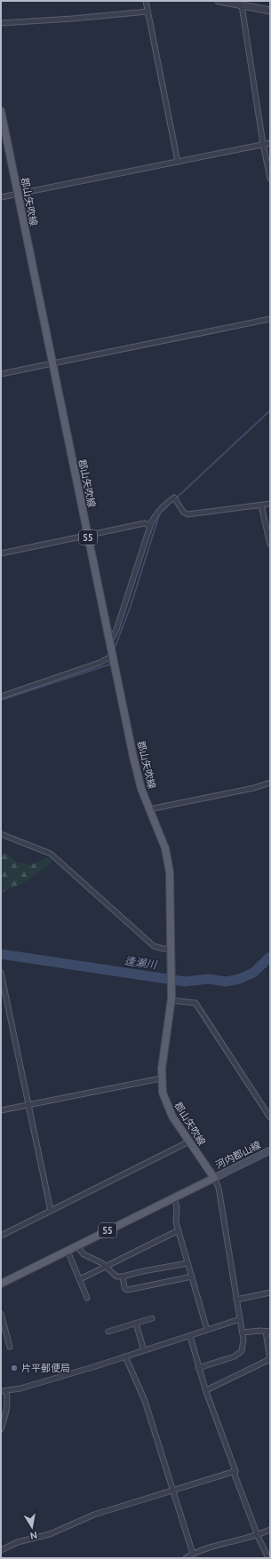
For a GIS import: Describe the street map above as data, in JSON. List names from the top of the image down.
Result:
{
  "streets": {
    "main road": ["郡山矢吹線", "55", "河内郡山線"]
  },
  "crossings": [
    ["郡山矢吹線", "55"],
    ["郡山矢吹線", "河内郡山線"],
    ["55", "河内郡山線"]
  ],
  "water": ["逢瀬川"],
  "places": ["片平郵便局"],
  "north": "bottom"
}
